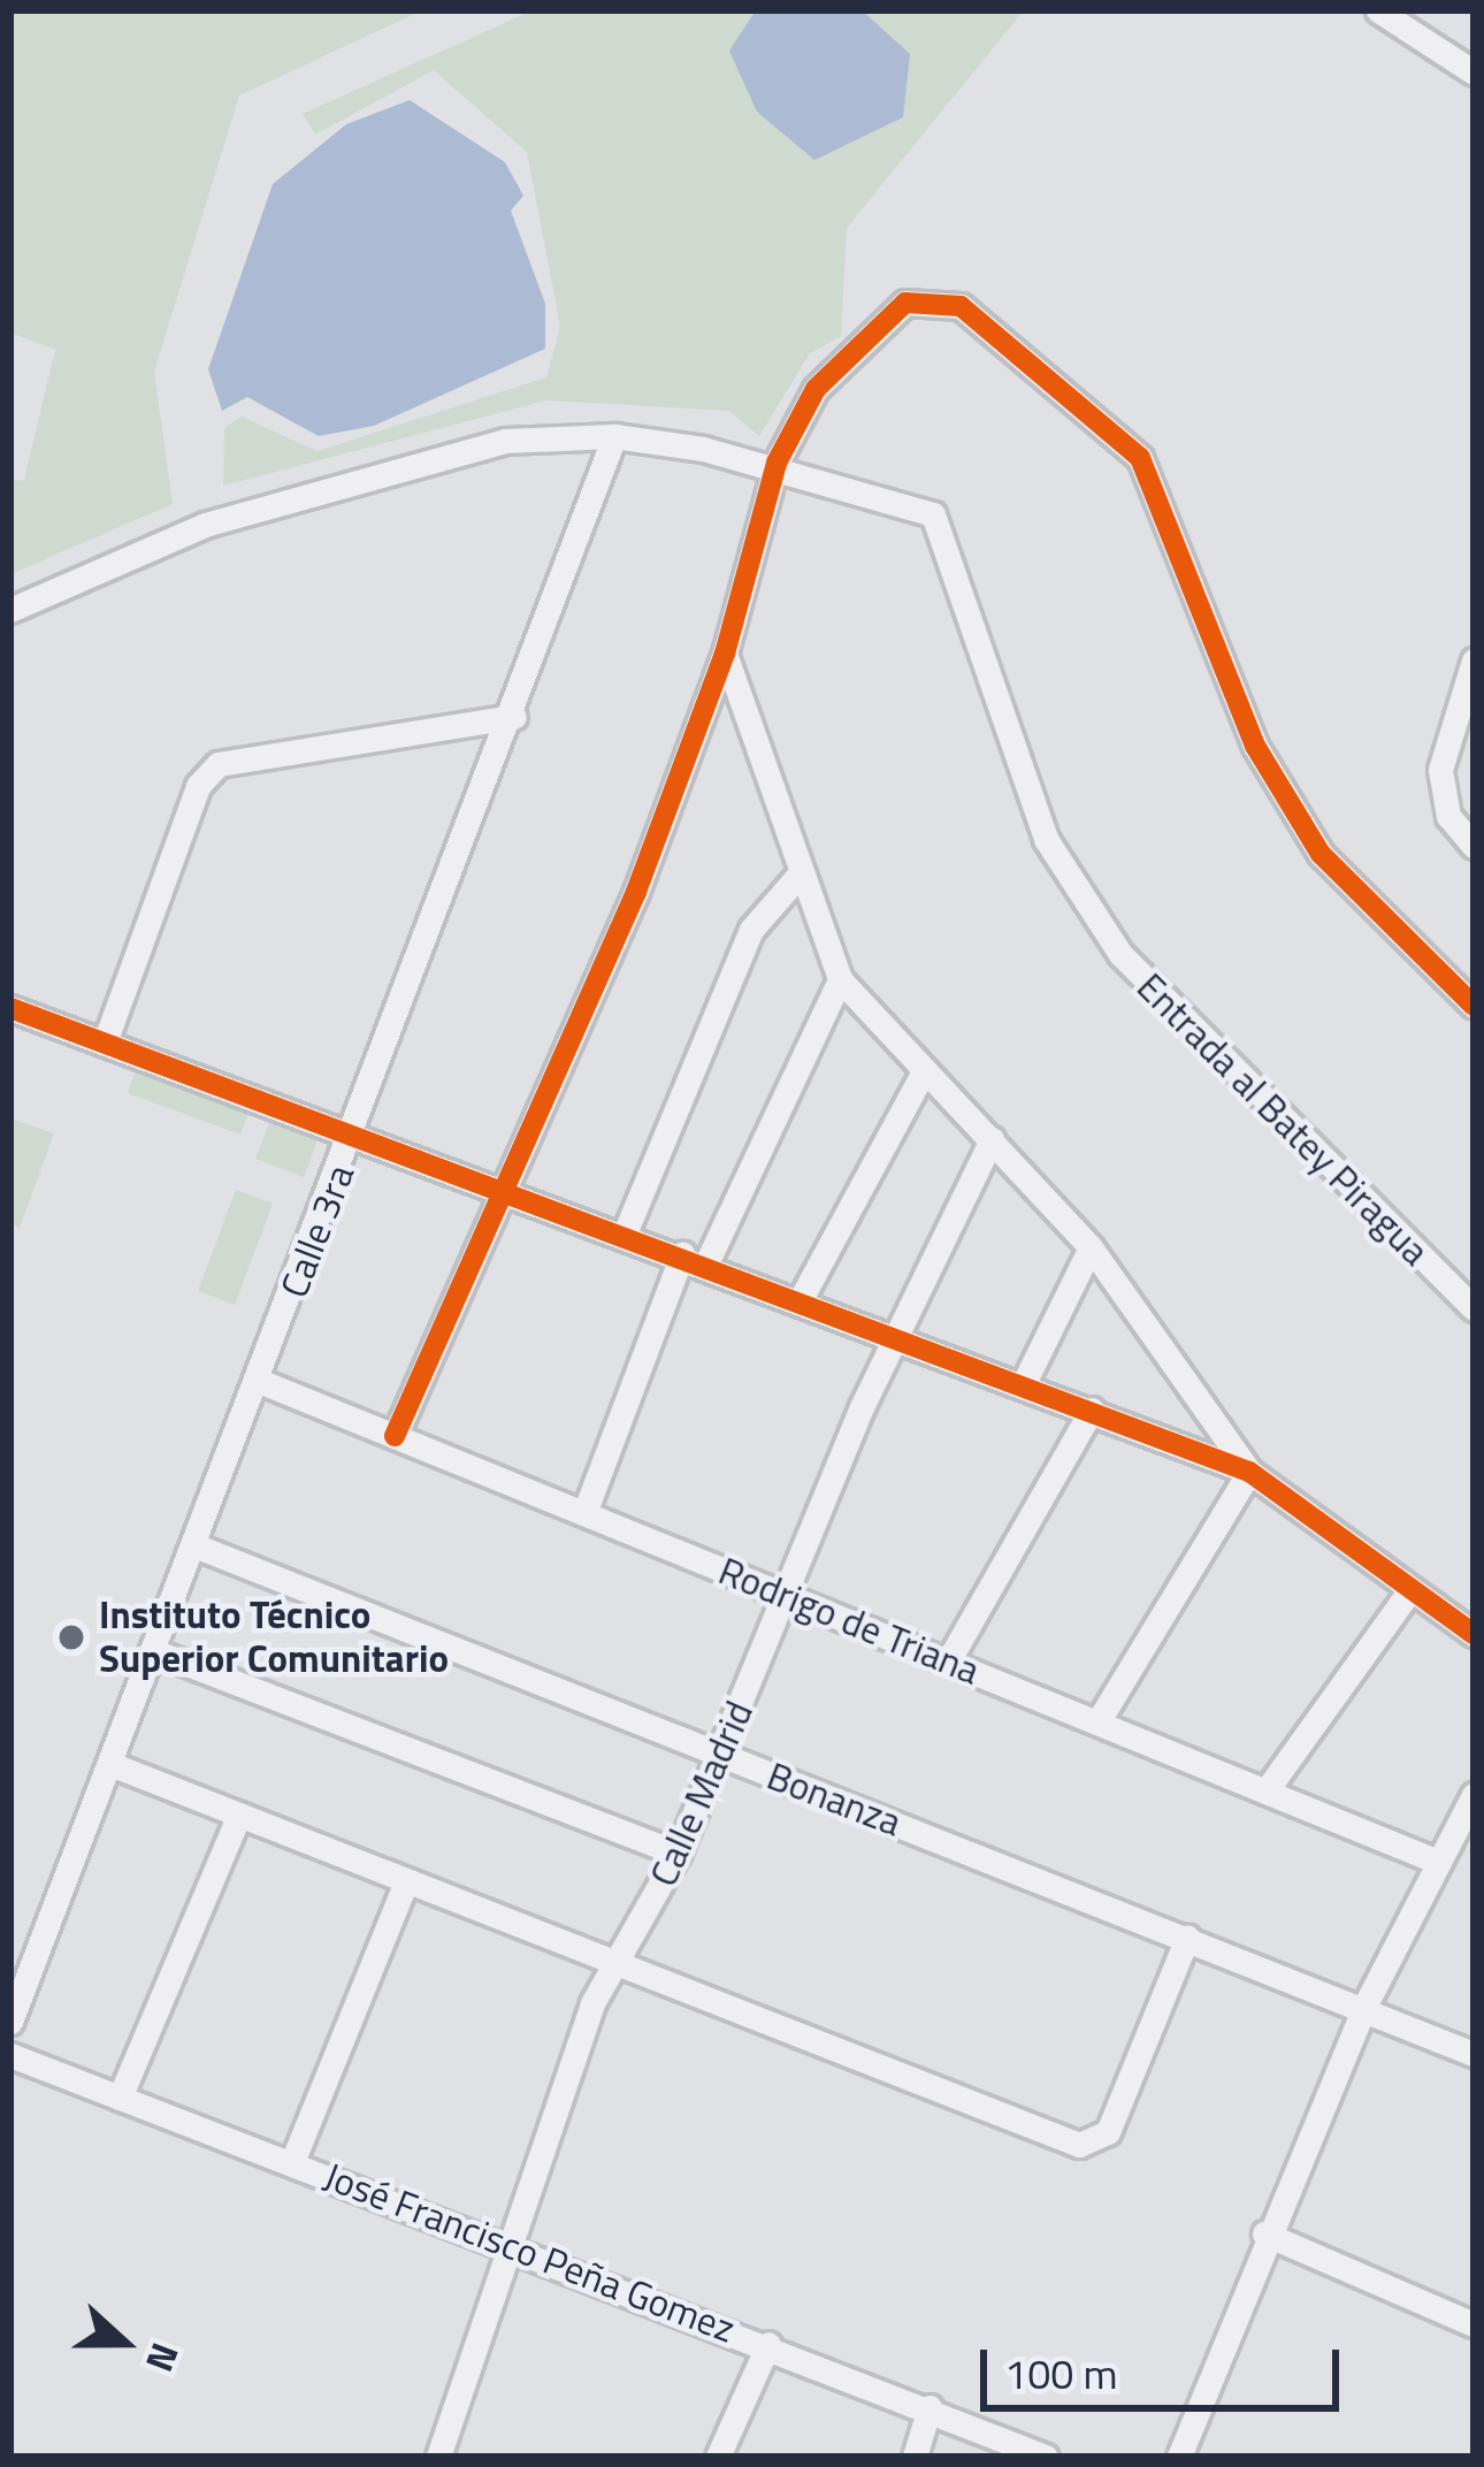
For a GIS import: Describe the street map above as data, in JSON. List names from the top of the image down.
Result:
{
  "streets": {
    "street": [
      "Entrada al Batey Piragua",
      "Calle 3ra",
      "Rodrigo de Triana",
      "Calle Madrid",
      "Bonanza",
      "José Francisco Peña Gomez"
    ]
  },
  "crossings": [
    ["Entrada al Batey Piragua", "Calle 3ra"],
    ["Calle 3ra", "Rodrigo de Triana"],
    ["Calle 3ra", "Bonanza"],
    ["Rodrigo de Triana", "Calle Madrid"],
    ["Calle Madrid", "Bonanza"],
    ["Calle Madrid", "José Francisco Peña Gomez"]
  ],
  "places": ["Instituto Técnico Superior Comunitario"],
  "scale_bar": "100 m",
  "north": "right"
}
